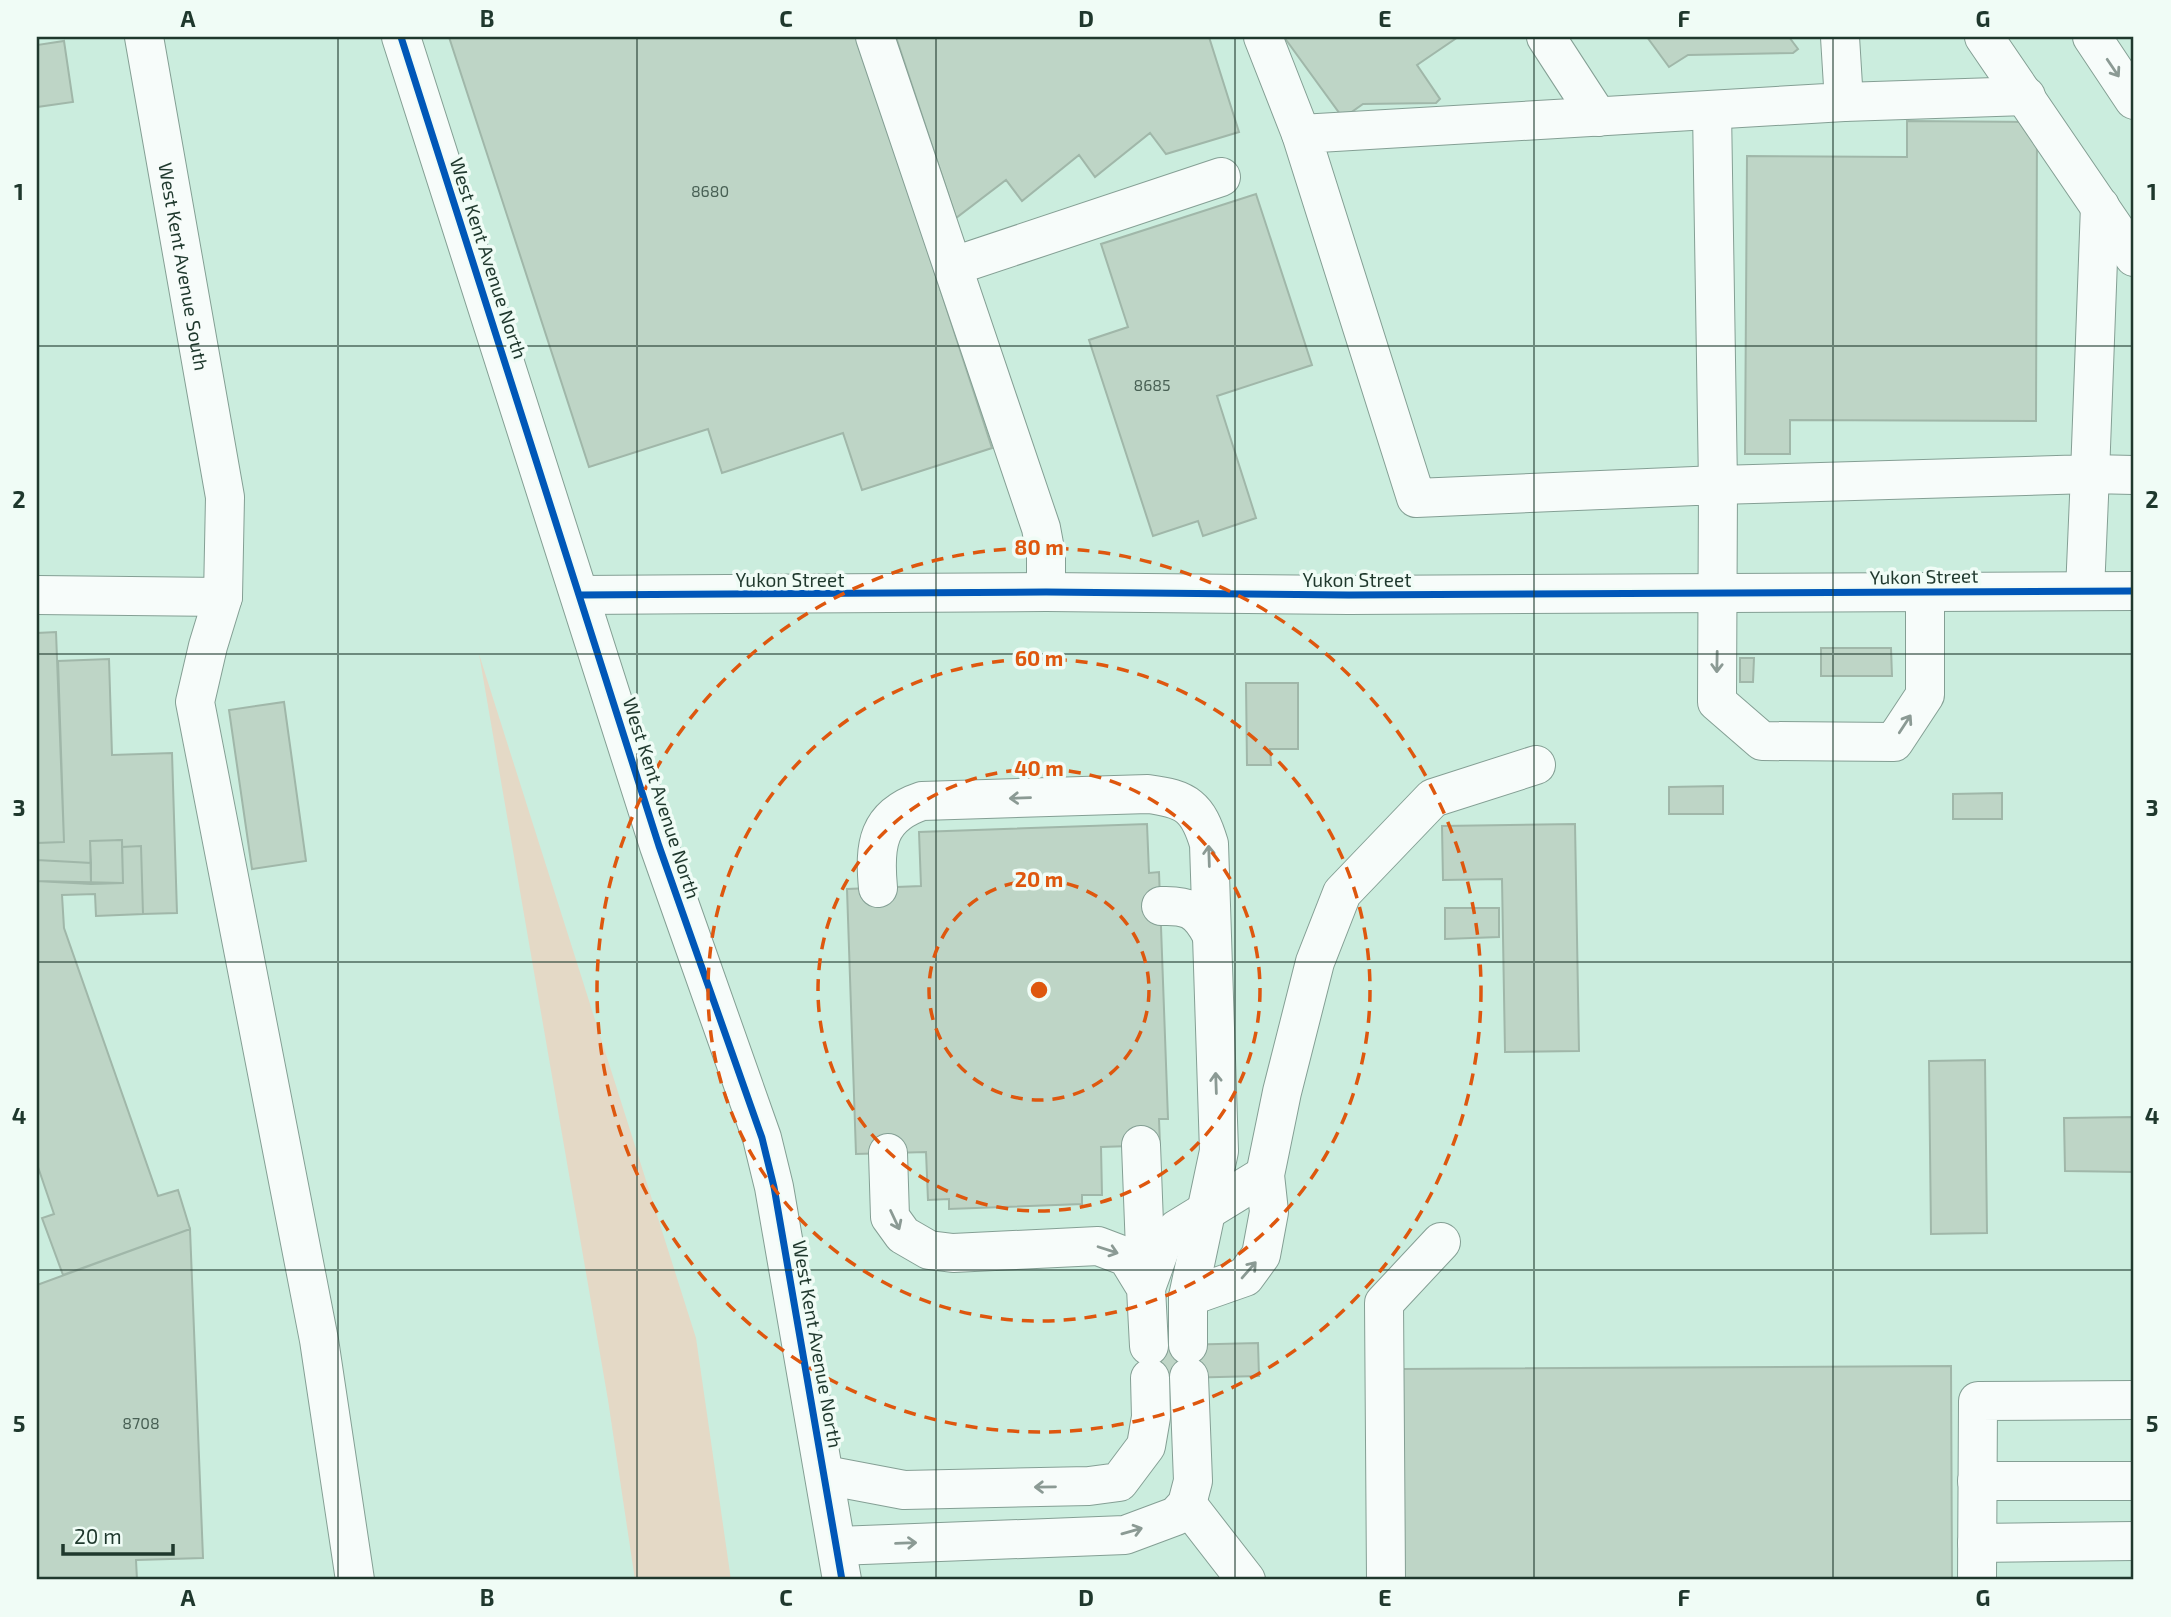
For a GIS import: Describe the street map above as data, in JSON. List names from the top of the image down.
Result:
{
  "streets": {
    "street": ["West Kent Avenue North", "West Kent Avenue South", "Yukon Street"]
  },
  "crossings": [
    ["West Kent Avenue North", "Yukon Street"]
  ],
  "house_numbers": ["8680", "8685", "8708"],
  "scale_bar": "20 m",
  "grid": {
    "columns": [
      "A",
      "B",
      "C",
      "D",
      "E",
      "F",
      "G"
    ],
    "rows": [
      "1",
      "2",
      "3",
      "4",
      "5"
    ]
  },
  "rings": [
    "80 m",
    "60 m",
    "40 m",
    "20 m"
  ]
}
